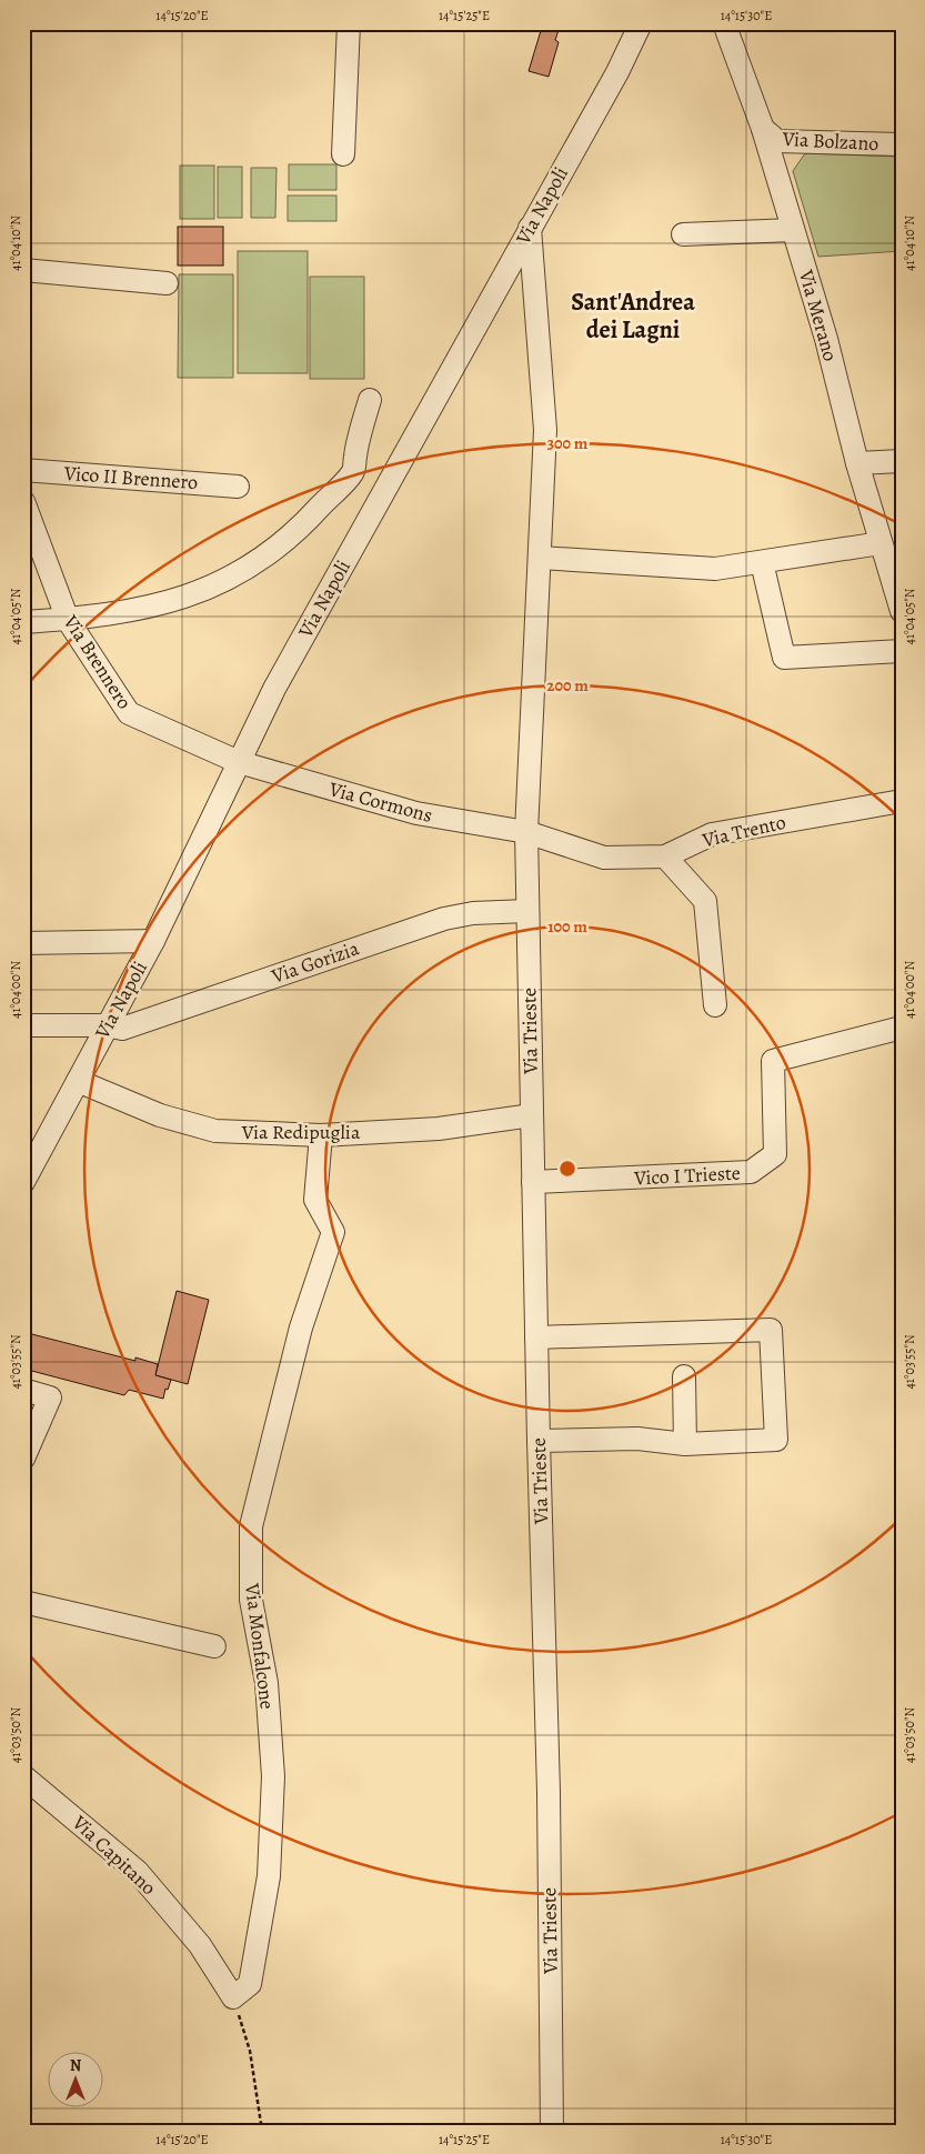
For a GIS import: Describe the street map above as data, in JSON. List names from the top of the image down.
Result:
{
  "streets": {
    "street": [
      "Via Bolzano",
      "Via Napoli",
      "Via Merano",
      "Vico II Brennero",
      "Via Brennero",
      "Via Cormons",
      "Via Trento",
      "Via Gorizia",
      "Via Trieste",
      "Via Redipuglia",
      "Vico I Trieste",
      "Via Monfalcone",
      "Via Capitano"
    ]
  },
  "crossings": [
    ["Via Bolzano", "Via Merano"],
    ["Via Napoli", "Via Brennero"],
    ["Via Napoli", "Via Cormons"],
    ["Via Napoli", "Via Gorizia"],
    ["Via Napoli", "Via Trieste"],
    ["Via Napoli", "Via Redipuglia"],
    ["Via Brennero", "Via Cormons"],
    ["Via Cormons", "Via Trento"],
    ["Via Cormons", "Via Trieste"],
    ["Via Trento", "Via Trieste"],
    ["Via Gorizia", "Via Trieste"],
    ["Via Trieste", "Via Redipuglia"],
    ["Via Trieste", "Vico I Trieste"],
    ["Via Redipuglia", "Via Monfalcone"],
    ["Via Monfalcone", "Via Capitano"]
  ],
  "districts": ["Sant'Andrea dei Lagni"],
  "north": "top",
  "coordinates": [
    "14°15'20\"E",
    "14°15'25\"E",
    "14°15'30\"E",
    "41°04'10\"N",
    "41°04'05\"N",
    "41°04'00\"N",
    "41°03'55\"N",
    "41°03'50\"N"
  ],
  "rings": ["300 m", "200 m", "100 m"]
}
